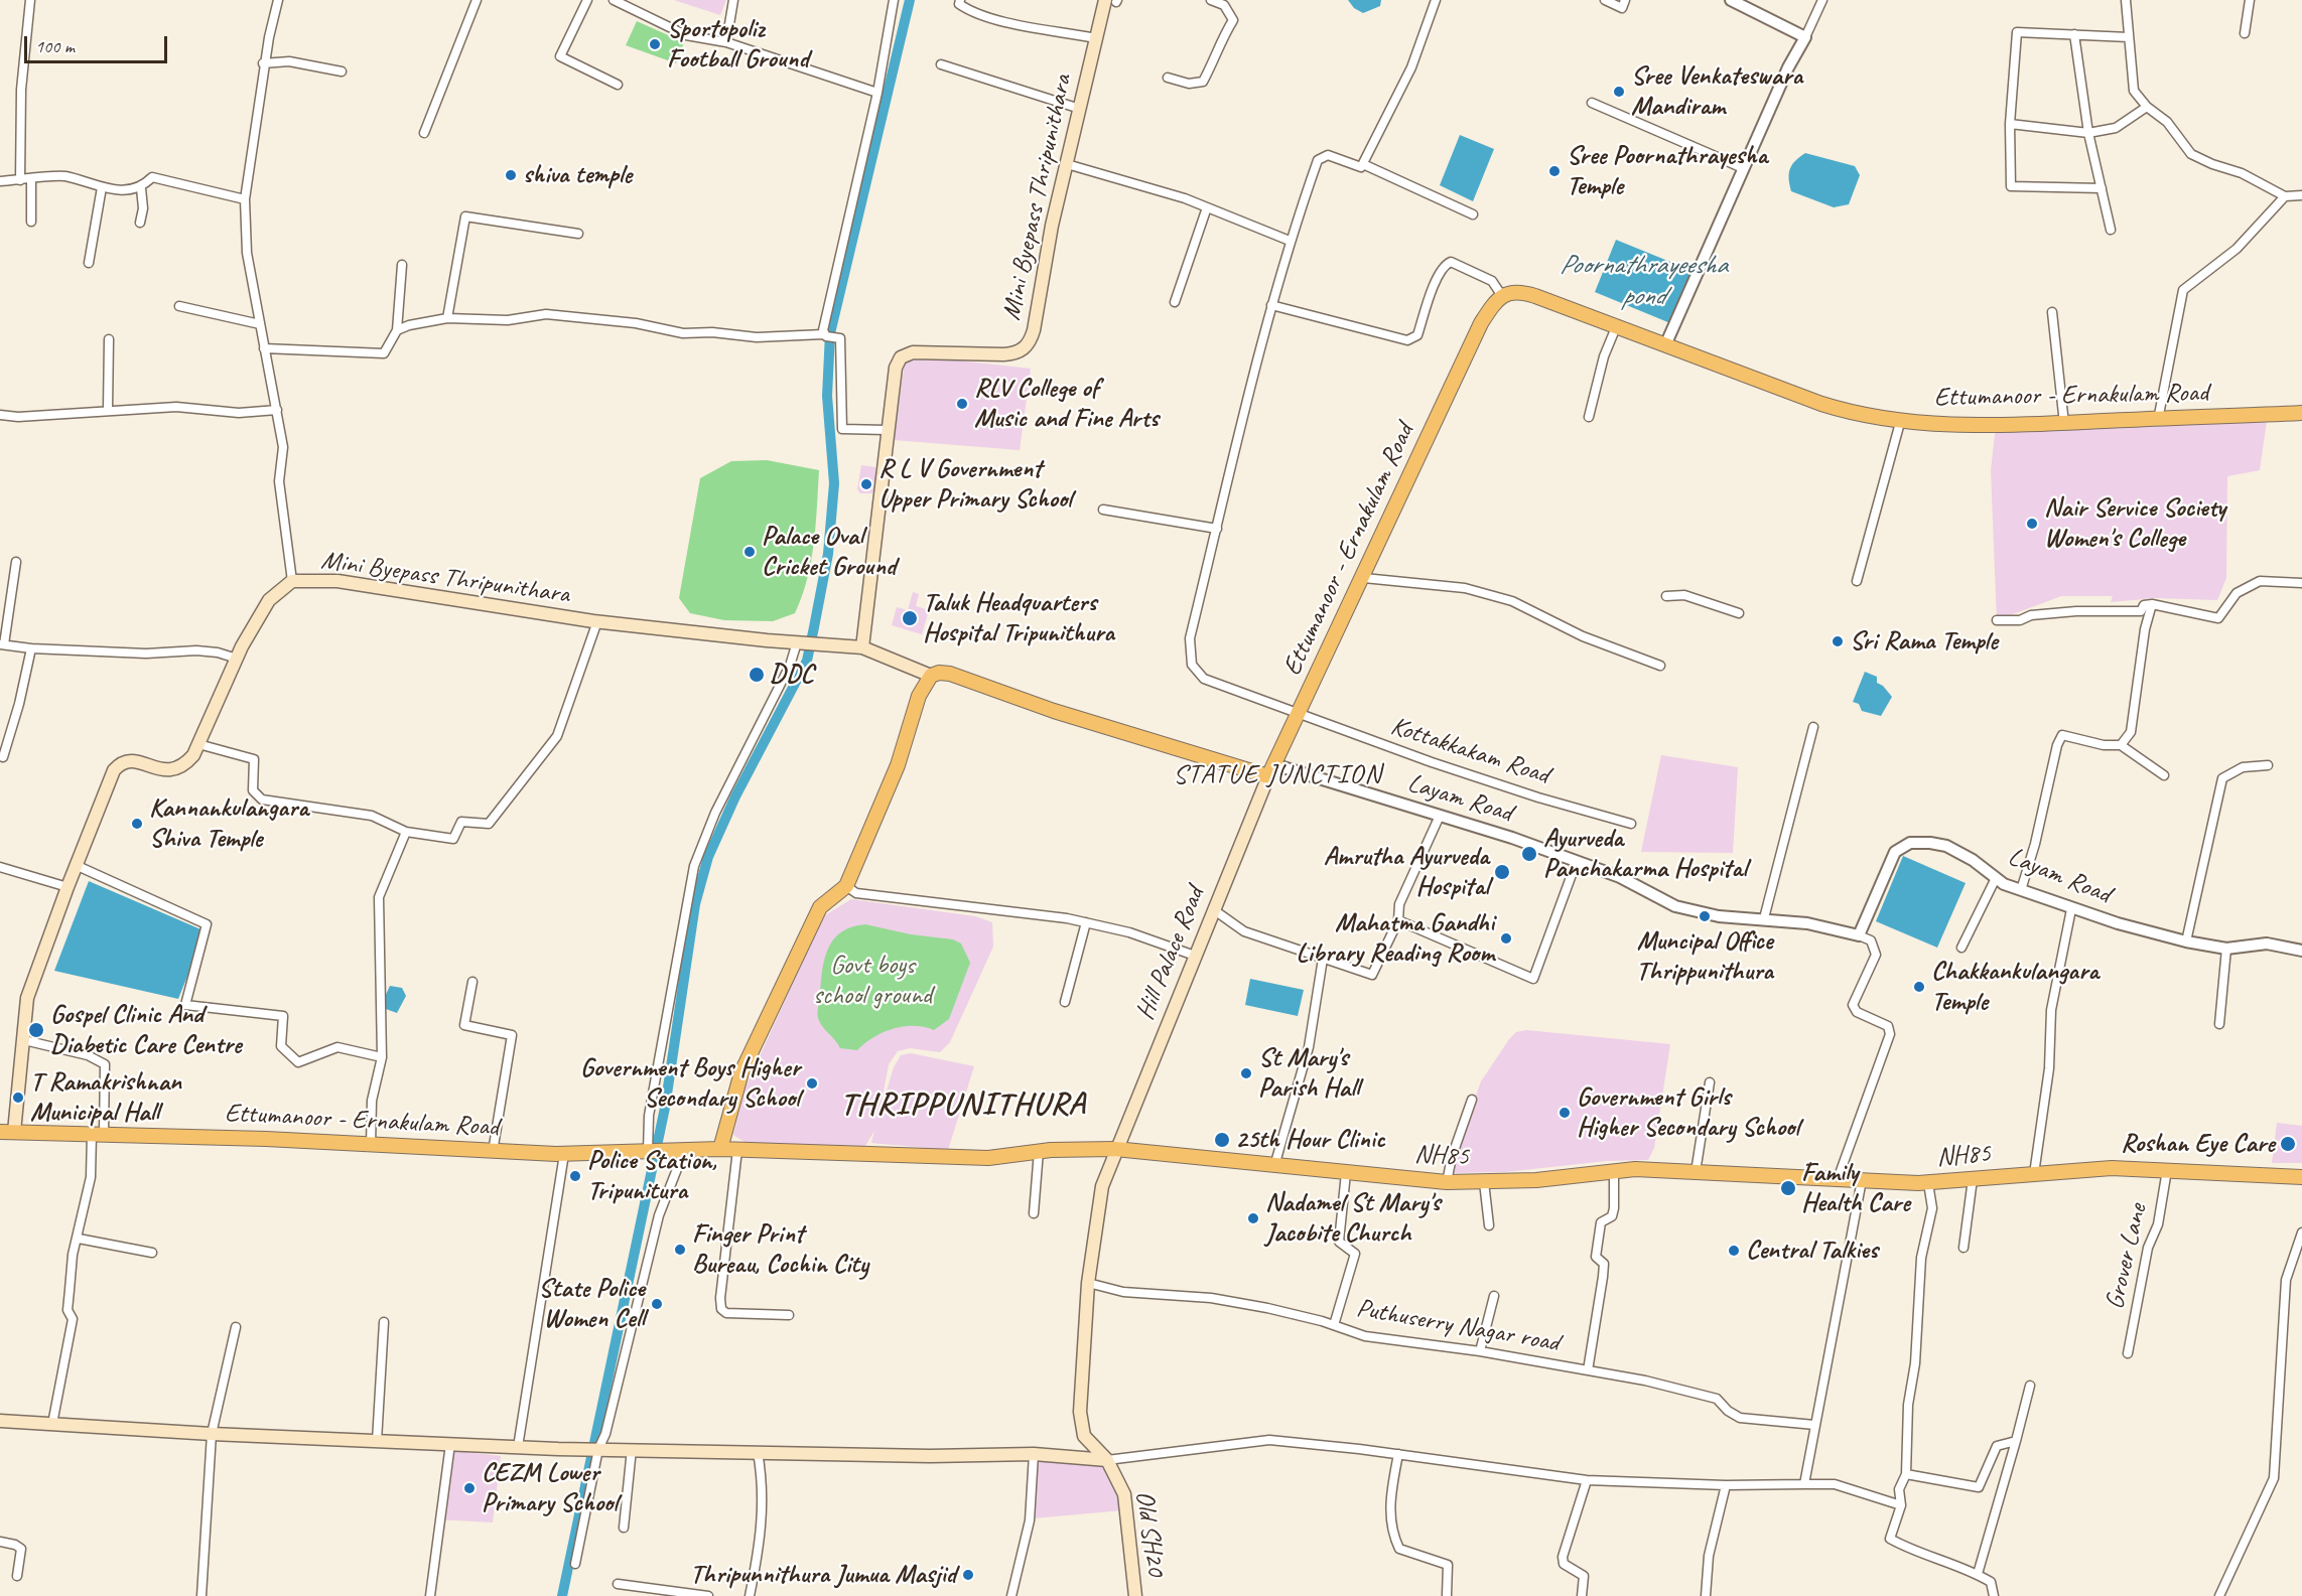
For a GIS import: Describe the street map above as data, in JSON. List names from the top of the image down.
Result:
{
  "streets": {
    "main road": [
      "Mini Byepass Thripunithara",
      "Ettumanoor - Ernakulam Road",
      "Hill Palace Road",
      "NH85",
      "Old SH20"
    ],
    "street": [
      "Kottakkakam Road",
      "Layam Road",
      "Grover Lane",
      "Puthuserry Nagar road"
    ]
  },
  "crossings": [
    ["Mini Byepass Thripunithara", "Ettumanoor - Ernakulam Road"],
    ["Ettumanoor - Ernakulam Road", "Kottakkakam Road"],
    ["Ettumanoor - Ernakulam Road", "Layam Road"],
    ["Ettumanoor - Ernakulam Road", "Hill Palace Road"],
    ["Ettumanoor - Ernakulam Road", "NH85"],
    ["Layam Road", "Hill Palace Road"],
    ["Hill Palace Road", "NH85"],
    ["NH85", "Grover Lane"]
  ],
  "districts": ["STATUE JUNCTION", "THRIPPUNITHURA"],
  "water": ["Poornathrayeesha pond"],
  "parks": ["Govt boys school ground"],
  "places": [
    "Sportopoliz Football Ground",
    "Sree Venkateswara Mandiram",
    "Sree Poornathrayesha Temple",
    "shiva temple",
    "RLV College of Music and Fine Arts",
    "R L V Government Upper Primary School",
    "Nair Service Society Women's College",
    "Palace Oval Cricket Ground",
    "Taluk Headquarters Hospital Tripunithura",
    "Sri Rama Temple",
    "DDC",
    "Kannankulangara Shiva Temple",
    "Ayurveda Panchakarma Hospital",
    "Amrutha Ayurveda Hospital",
    "Muncipal Office Thrippunithura",
    "Mahatma Gandhi Library Reading Room",
    "Chakkankulangara Temple",
    "Gospel Clinic And Diabetic Care Centre",
    "St Mary's Parish Hall",
    "Government Boys Higher Secondary School",
    "T Ramakrishnan Municipal Hall",
    "Government Girls Higher Secondary School",
    "25th Hour Clinic",
    "Roshan Eye Care",
    "Police Station, Tripunitura",
    "Family Health Care",
    "Nadamel St Mary's Jacobite Church",
    "Finger Print Bureau, Cochin City",
    "Central Talkies",
    "State Police Women Cell",
    "CEZM Lower Primary School",
    "Thripunnithura Jumua Masjid"
  ],
  "scale_bar": "100 m"
}
